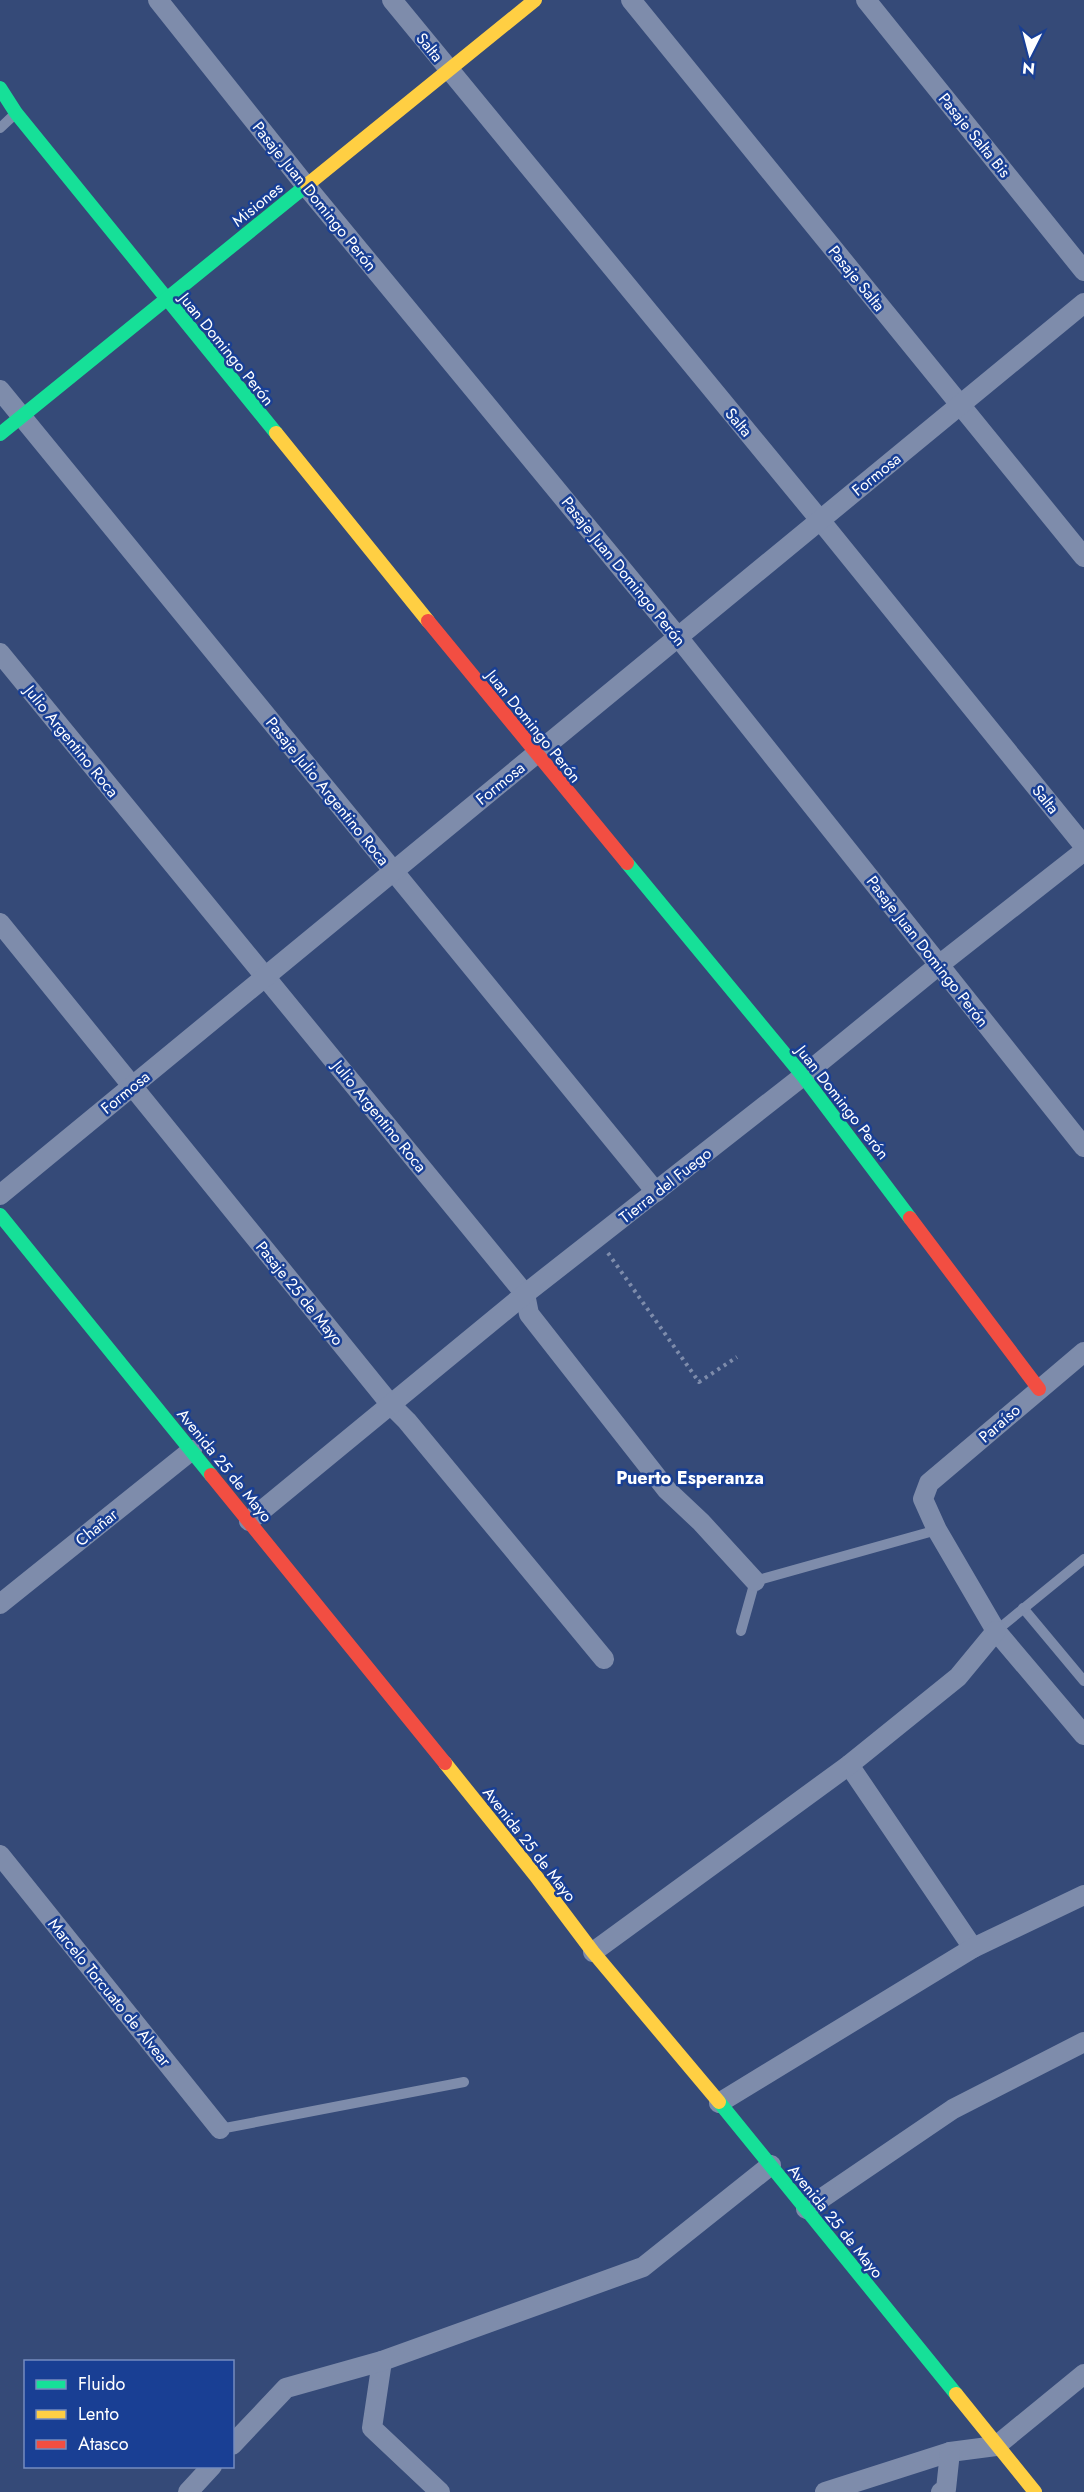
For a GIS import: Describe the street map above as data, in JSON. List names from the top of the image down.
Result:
{
  "streets": {
    "street": [
      "Salta",
      "Pasaje Salta Bis",
      "Pasaje Juan Domingo Perón",
      "Misiones",
      "Pasaje Salta",
      "Juan Domingo Perón",
      "Formosa",
      "Julio Argentino Roca",
      "Pasaje Julio Argentino Roca",
      "Tierra del Fuego",
      "Pasaje 25 de Mayo",
      "Paraíso",
      "Avenida 25 de Mayo",
      "Chañar",
      "Marcelo Torcuato de Alvear"
    ]
  },
  "crossings": [
    ["Salta", "Misiones"],
    ["Salta", "Formosa"],
    ["Pasaje Juan Domingo Perón", "Misiones"],
    ["Pasaje Juan Domingo Perón", "Formosa"],
    ["Pasaje Juan Domingo Perón", "Tierra del Fuego"],
    ["Misiones", "Juan Domingo Perón"],
    ["Misiones", "Pasaje Julio Argentino Roca"],
    ["Pasaje Salta", "Formosa"],
    ["Juan Domingo Perón", "Formosa"],
    ["Juan Domingo Perón", "Tierra del Fuego"],
    ["Juan Domingo Perón", "Paraíso"],
    ["Formosa", "Julio Argentino Roca"],
    ["Formosa", "Pasaje Julio Argentino Roca"],
    ["Formosa", "Pasaje 25 de Mayo"],
    ["Julio Argentino Roca", "Tierra del Fuego"],
    ["Pasaje Julio Argentino Roca", "Tierra del Fuego"],
    ["Tierra del Fuego", "Pasaje 25 de Mayo"],
    ["Tierra del Fuego", "Avenida 25 de Mayo"],
    ["Avenida 25 de Mayo", "Chañar"]
  ],
  "districts": ["Puerto Esperanza"],
  "legend": ["Fluido", "Lento", "Atasco"],
  "north": "bottom"
}
